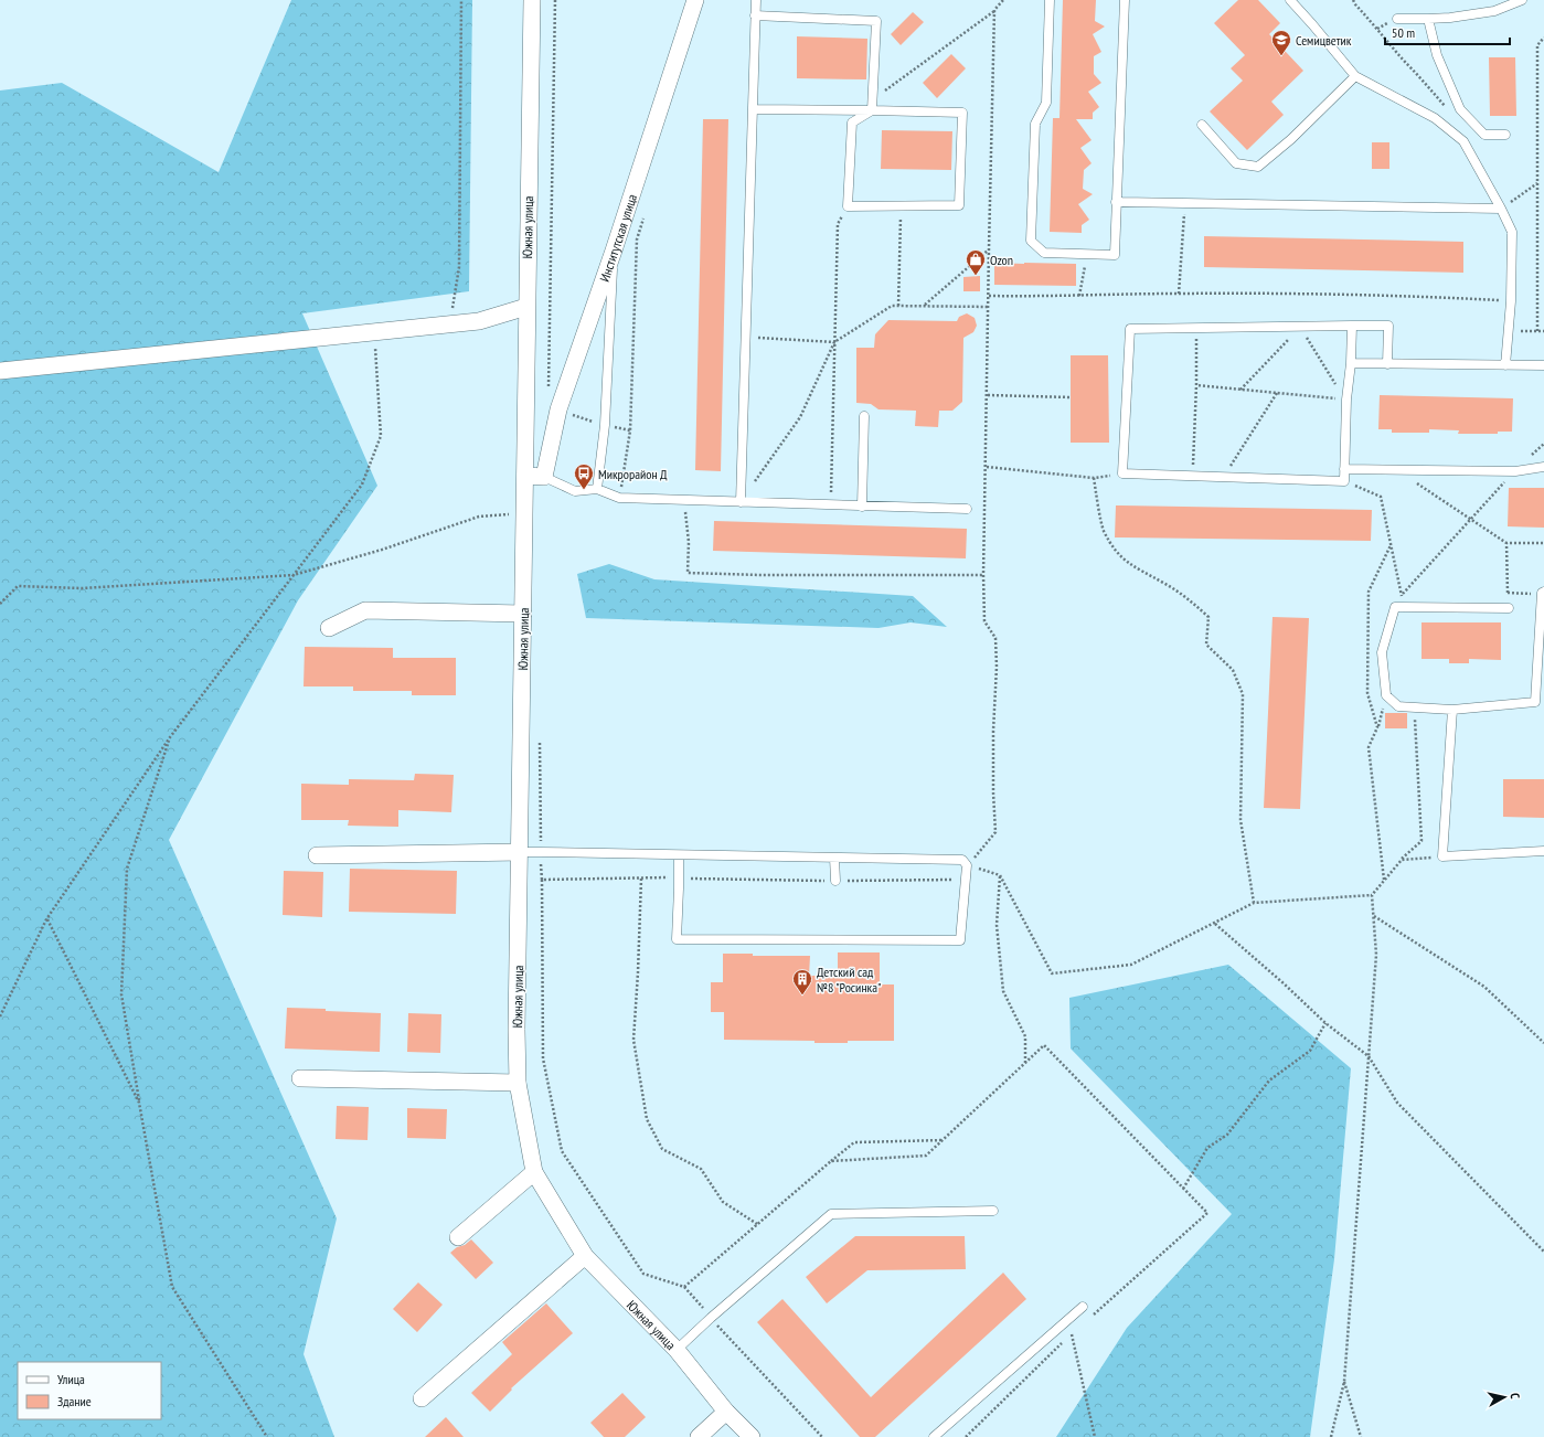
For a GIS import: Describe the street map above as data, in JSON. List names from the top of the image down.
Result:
{
  "streets": {
    "street": ["Южная улица", "Институтская улица"]
  },
  "places": {
    "school or university": ["Семицветик"],
    "shop": ["Ozon"],
    "bus stop": ["Микрорайон Д"],
    "building": ["Детский сад №8 \"Росинка\""]
  },
  "legend": ["Улица", "Здание"],
  "scale_bar": "50 m",
  "north": "right"
}
